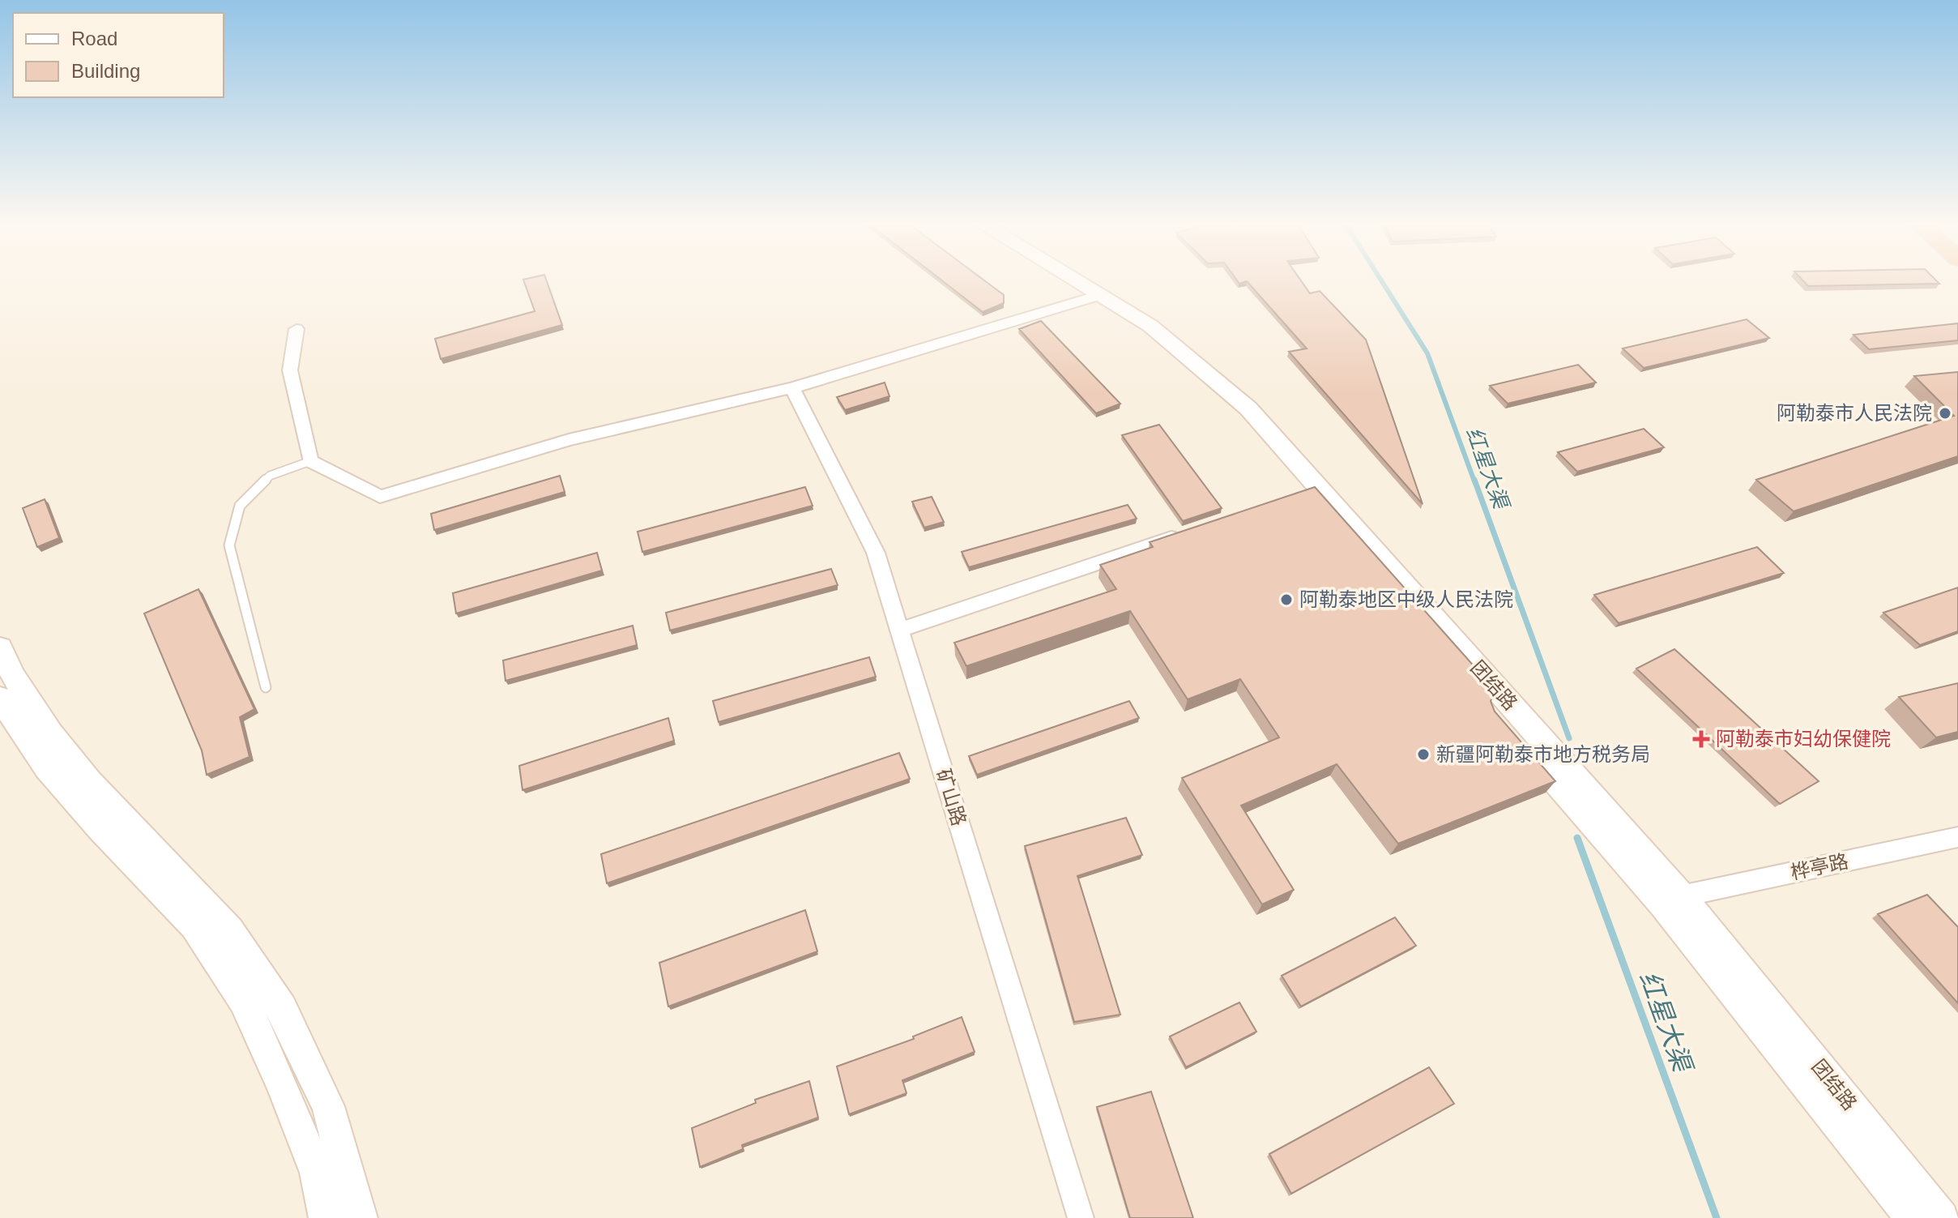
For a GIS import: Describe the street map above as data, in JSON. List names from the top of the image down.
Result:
{
  "streets": {
    "main road": ["团结路"],
    "street": ["矿山路", "桦亭路"]
  },
  "crossings": [
    ["团结路", "桦亭路"]
  ],
  "water": ["红星大渠"],
  "places": {
    "other": ["阿勒泰市人民法院", "阿勒泰地区中级人民法院", "新疆阿勒泰市地方税务局"],
    "health": ["阿勒泰市妇幼保健院"]
  },
  "legend": ["Road", "Building"]
}
